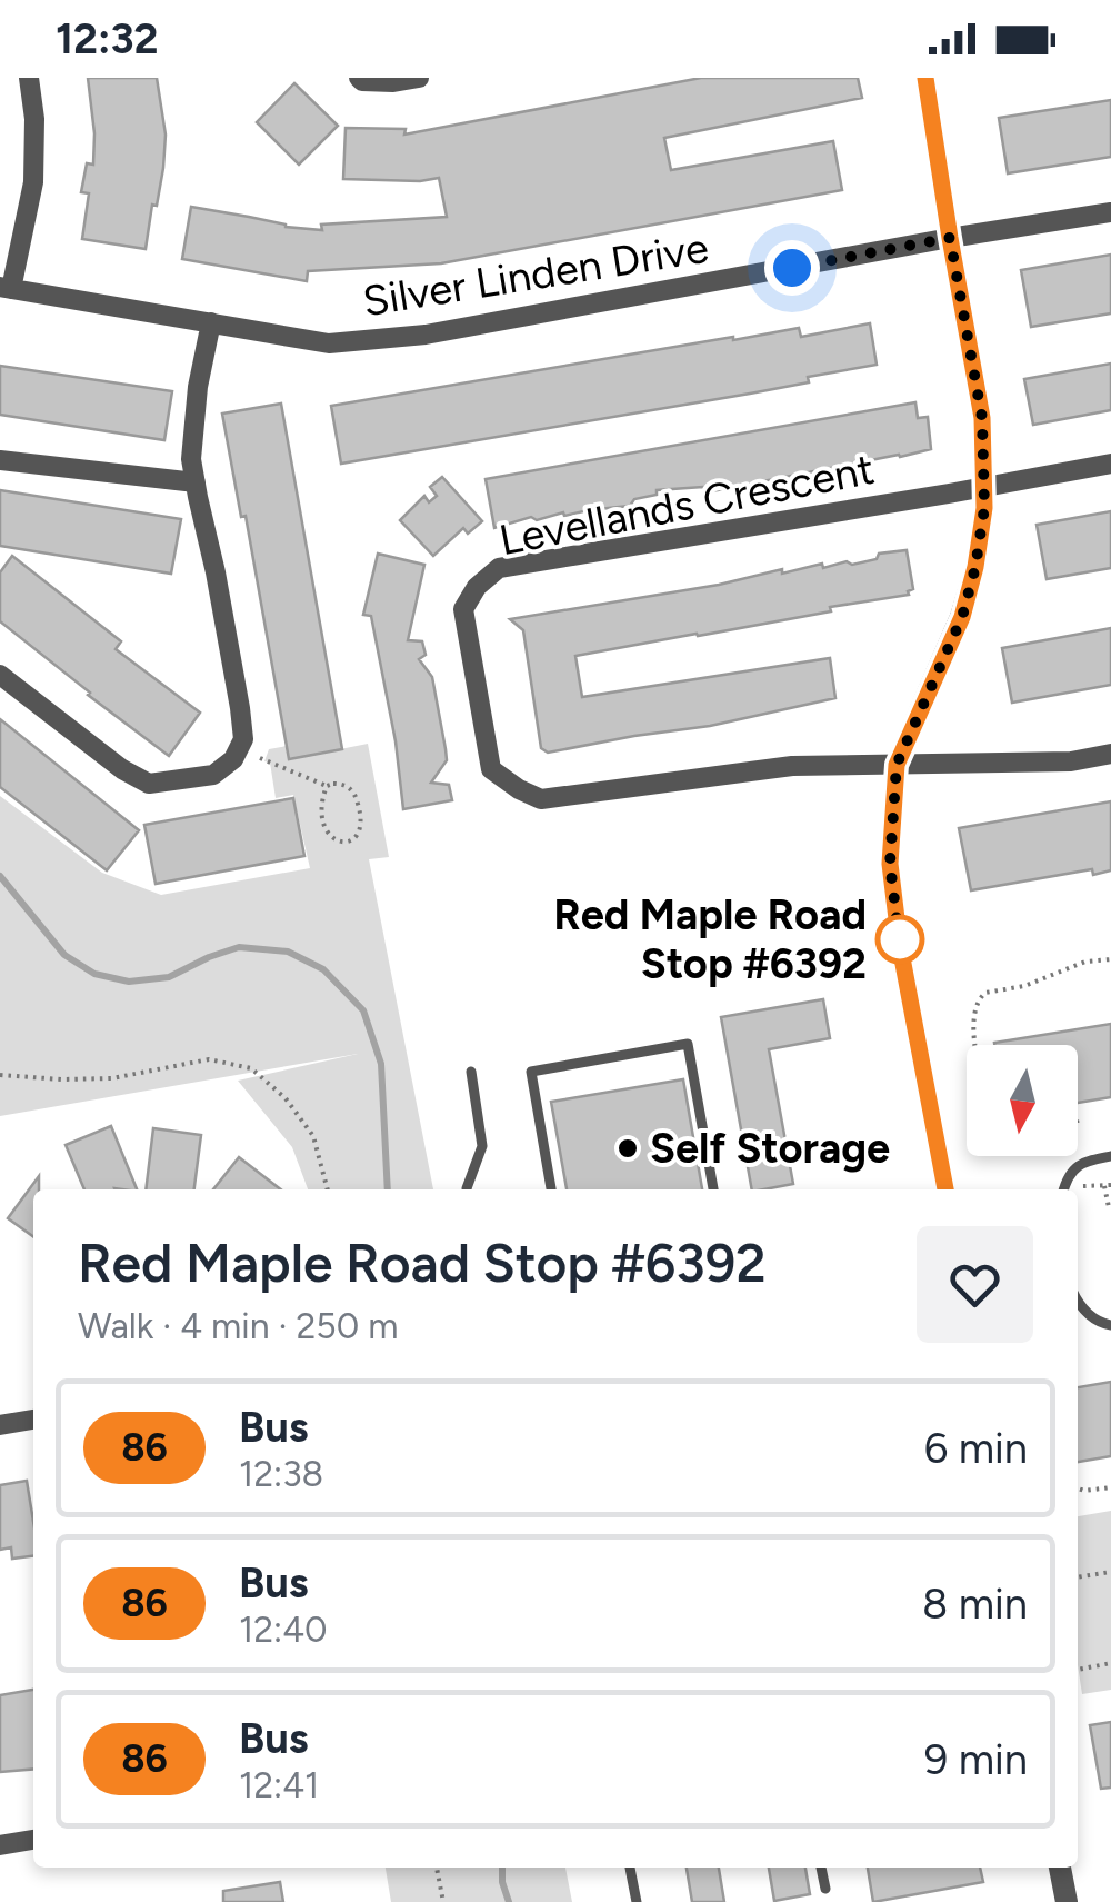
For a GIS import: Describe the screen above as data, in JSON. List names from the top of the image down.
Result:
{
  "streets": {
    "street": ["Silver Linden Drive", "Levellands Crescent"]
  },
  "places": ["Red Maple Road Stop #6392", "Self Storage"],
  "lines": ["bus line 86"],
  "north": "bottom",
  "page": {
    "status": "12:32",
    "heading": ["Red Maple Road Stop #6392", "Walk · 4 min · 250 m"],
    "list": [
      {
        "mark": "86",
        "name": "Bus",
        "note": "12:38",
        "value": "6 min"
      },
      {
        "mark": "86",
        "name": "Bus",
        "note": "12:40",
        "value": "8 min"
      },
      {
        "mark": "86",
        "name": "Bus",
        "note": "12:41",
        "value": "9 min"
      }
    ]
  }
}
